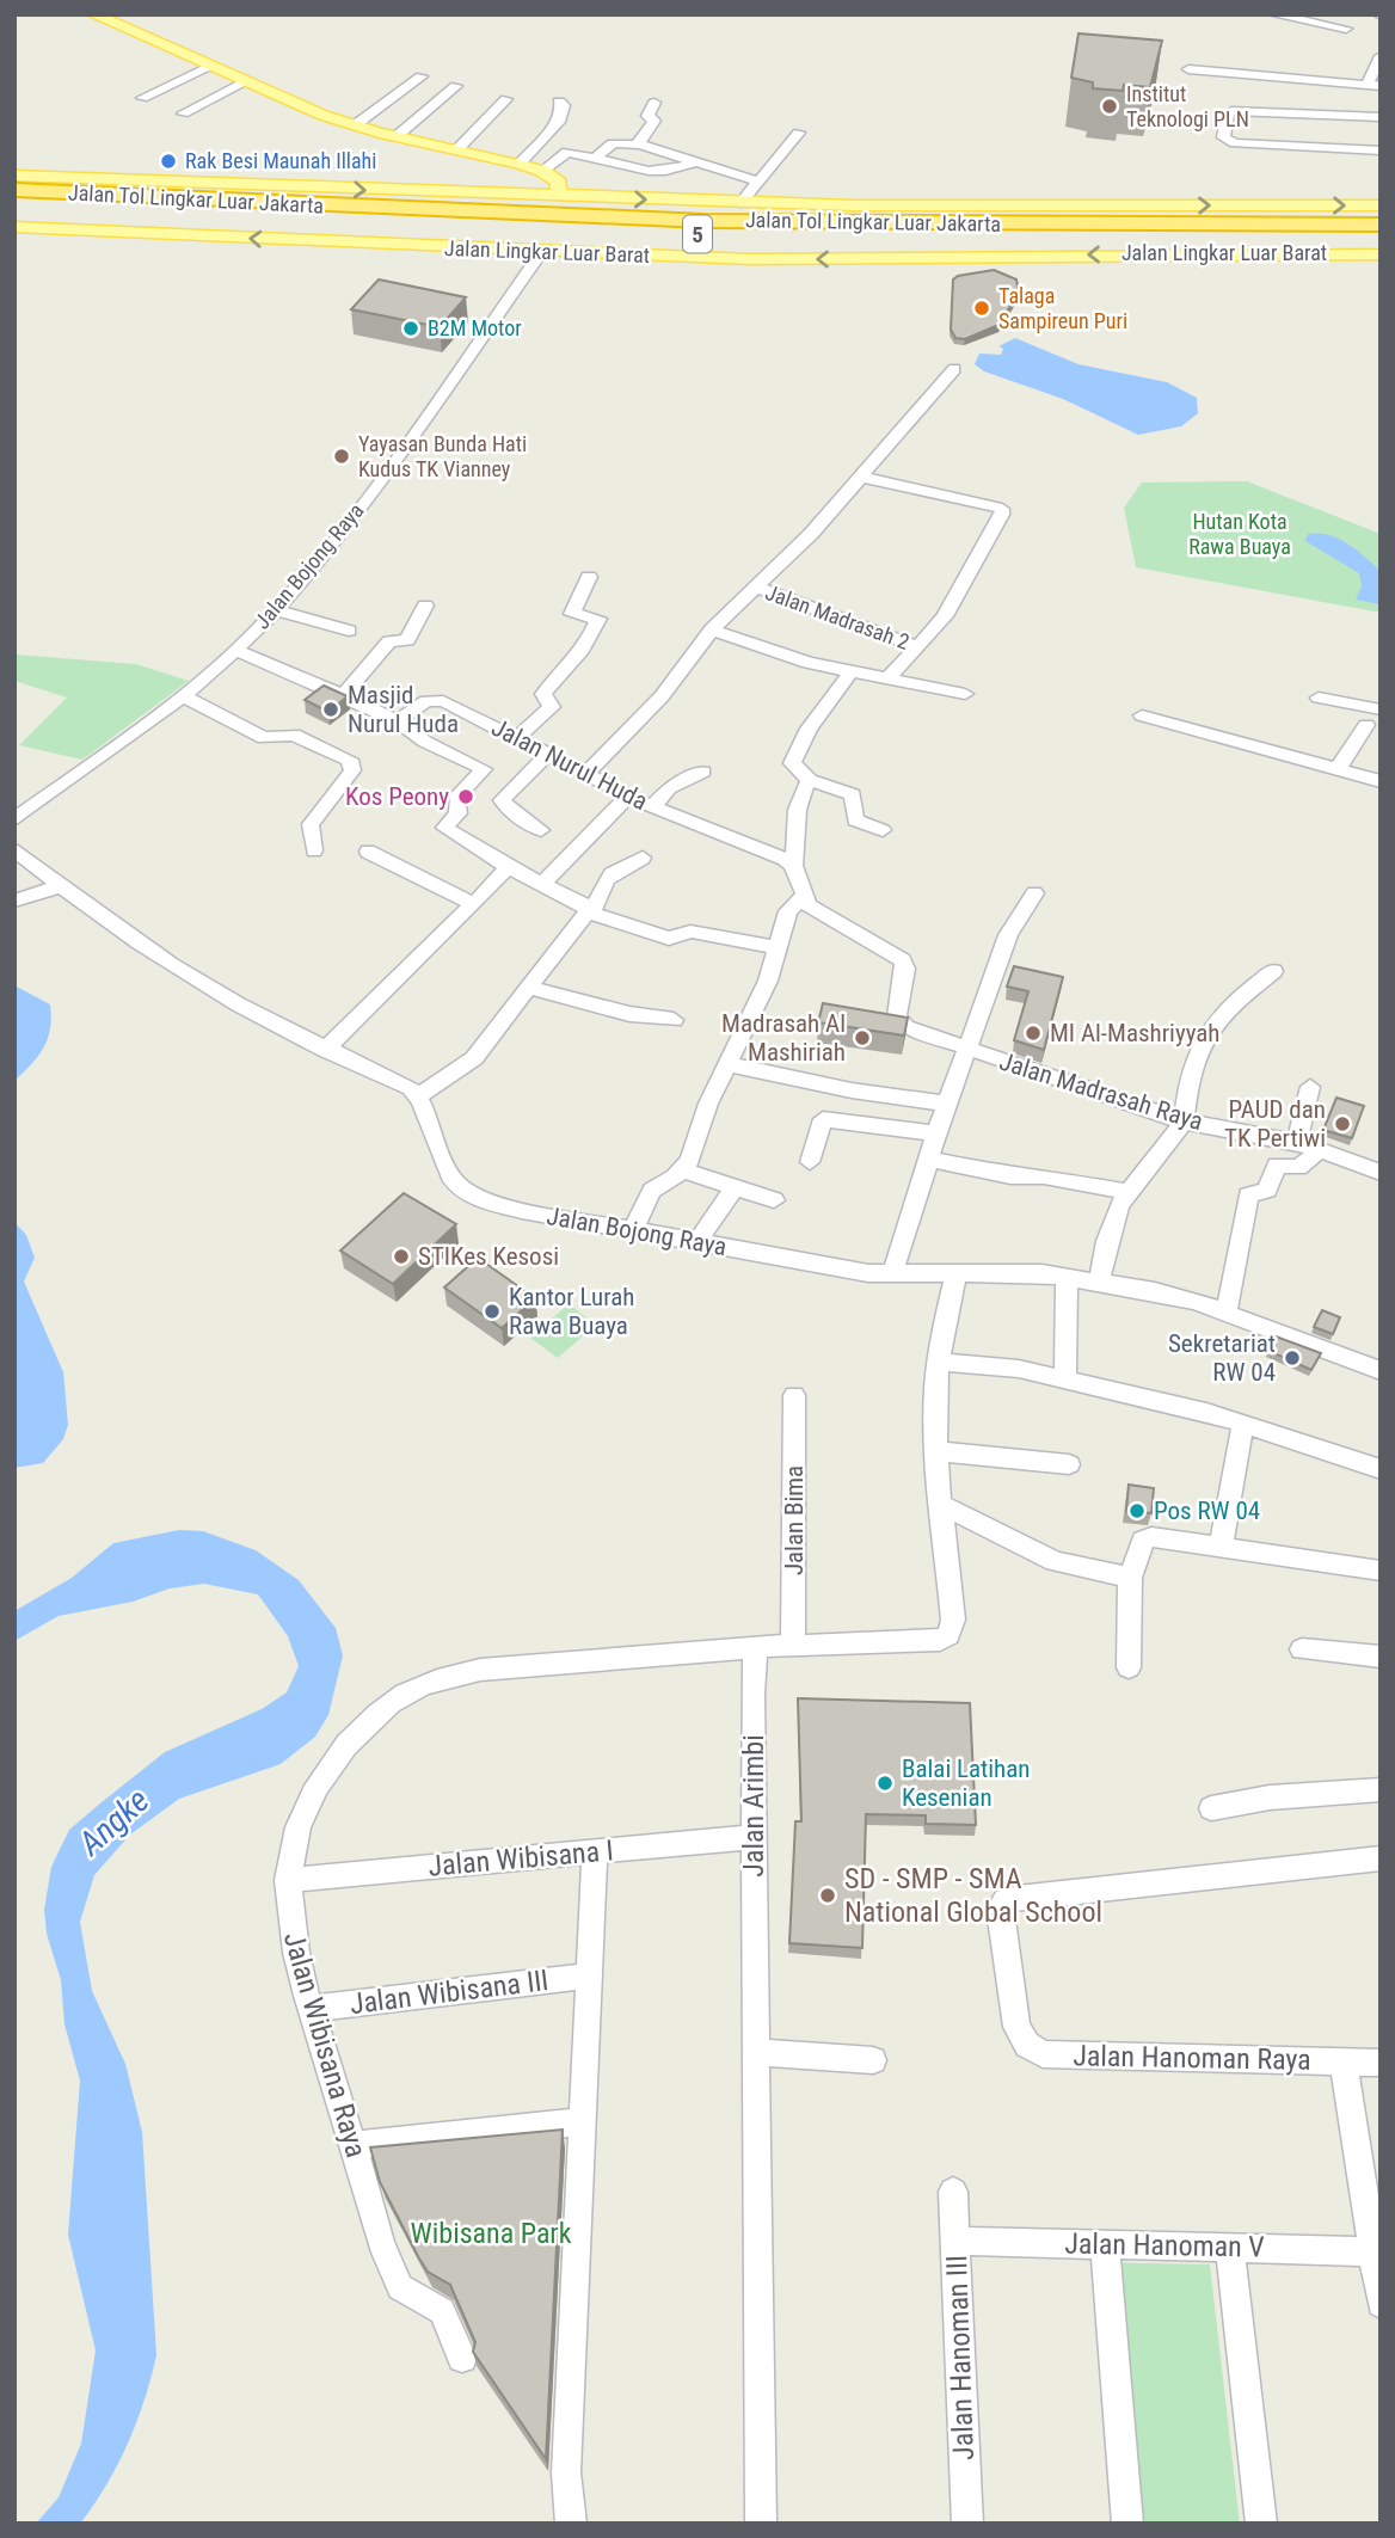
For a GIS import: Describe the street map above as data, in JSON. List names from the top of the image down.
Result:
{
  "streets": {
    "highway": ["Jalan Tol Lingkar Luar Jakarta", "5"],
    "main road": ["Jalan Lingkar Luar Barat"],
    "street": [
      "Jalan Bojong Raya",
      "Jalan Madrasah 2",
      "Jalan Nurul Huda",
      "Jalan Madrasah Raya",
      "Jalan Bima",
      "Jalan Arimbi",
      "Jalan Wibisana I",
      "Jalan Wibisana III",
      "Jalan Wibisana Raya",
      "Jalan Hanoman Raya",
      "Jalan Hanoman V",
      "Jalan Hanoman III"
    ]
  },
  "crossings": [
    ["Jalan Lingkar Luar Barat", "Jalan Bojong Raya"],
    ["Jalan Bojong Raya", "Jalan Madrasah Raya"],
    ["Jalan Arimbi", "Jalan Wibisana I"],
    ["Jalan Arimbi", "Jalan Wibisana Raya"],
    ["Jalan Wibisana I", "Jalan Wibisana Raya"],
    ["Jalan Wibisana III", "Jalan Wibisana Raya"],
    ["Jalan Hanoman V", "Jalan Hanoman III"]
  ],
  "water": ["Angke"],
  "parks": ["Hutan Kota Rawa Buaya", "Wibisana Park"],
  "places": [
    "Institut Teknologi PLN",
    "Rak Besi Maunah Illahi",
    "Talaga Sampireun Puri",
    "B2M Motor",
    "Yayasan Bunda Hati Kudus TK Vianney",
    "Masjid Nurul Huda",
    "Kos Peony",
    "MI Al-Mashriyyah",
    "Madrasah Al Mashiriah",
    "PAUD dan TK Pertiwi",
    "STIKes Kesosi",
    "Kantor Lurah Rawa Buaya",
    "Sekretariat RW 04",
    "Pos RW 04",
    "Balai Latihan Kesenian",
    "SD - SMP - SMA National Global School"
  ]
}
